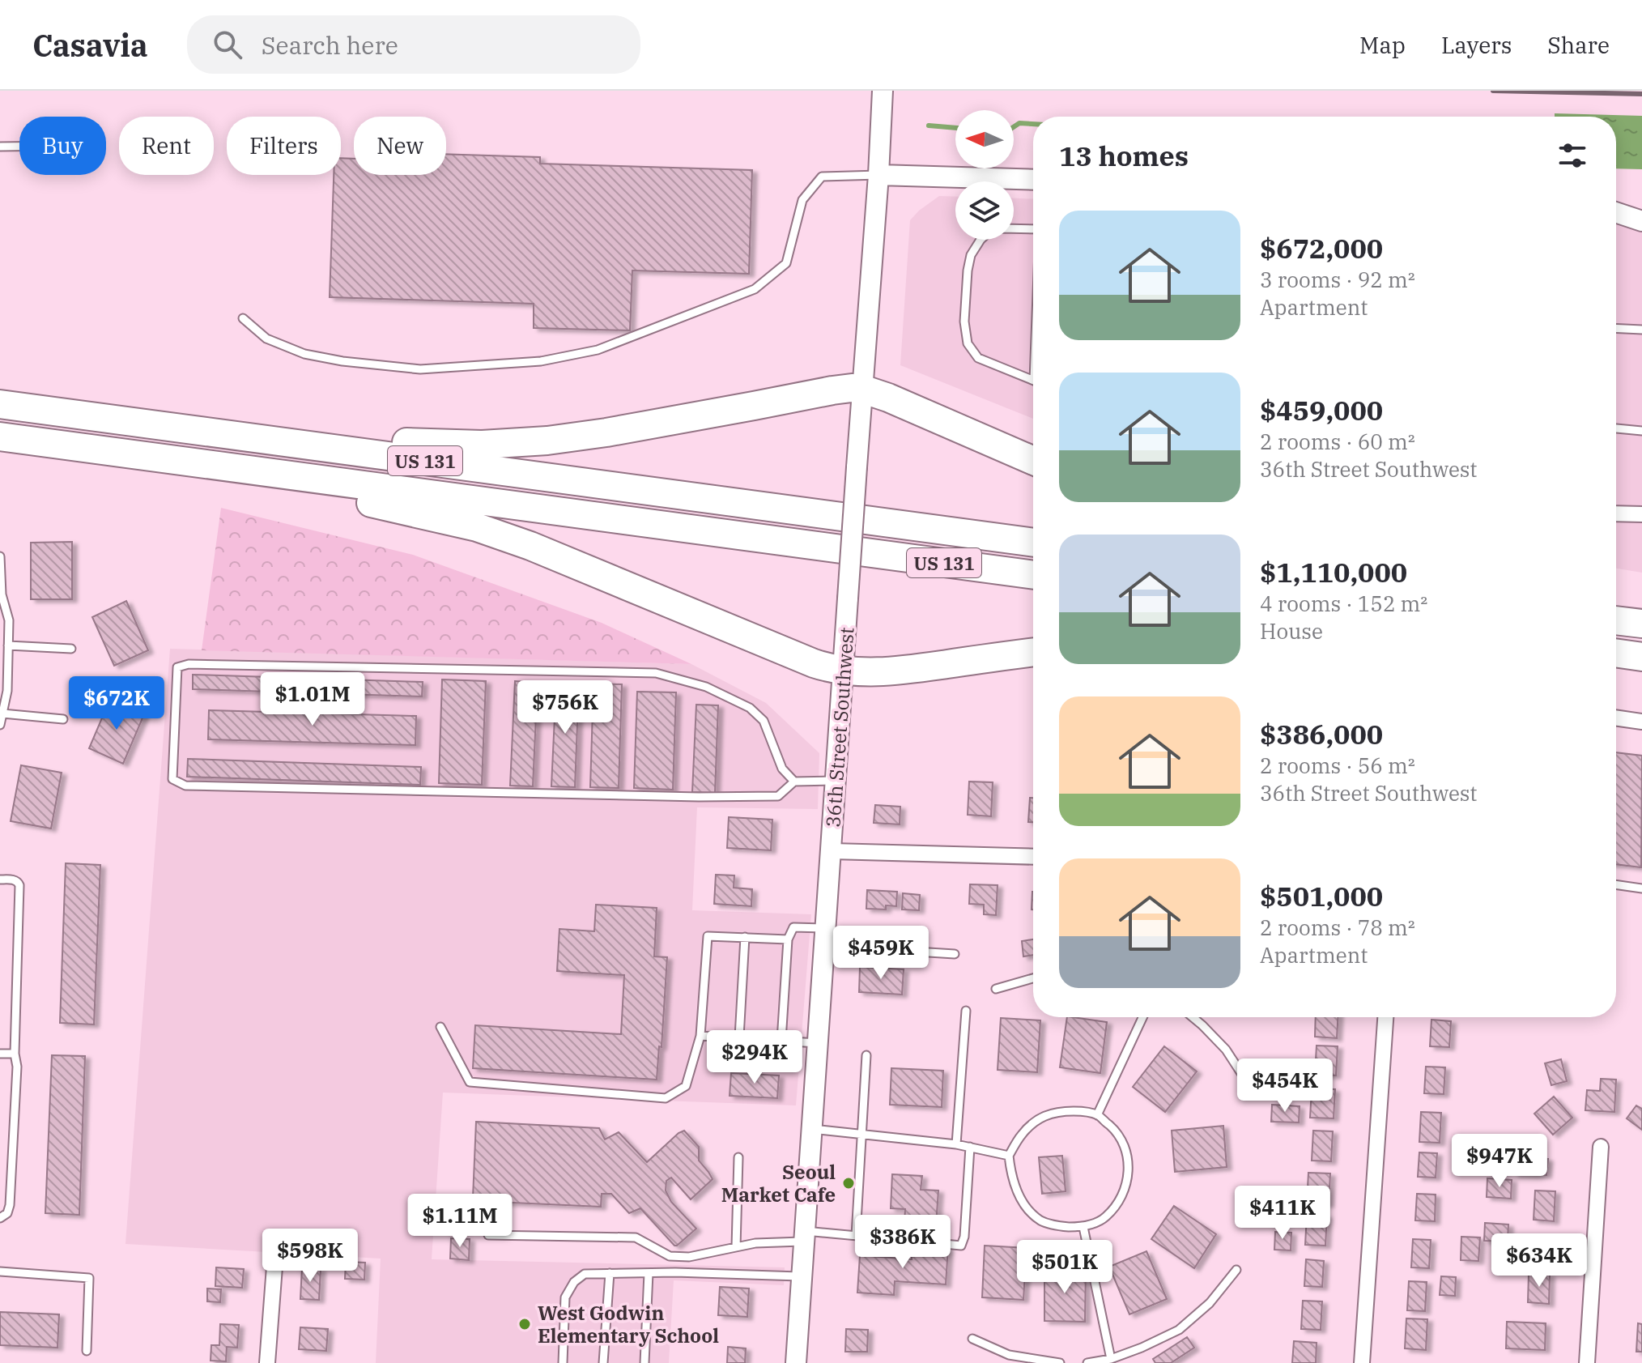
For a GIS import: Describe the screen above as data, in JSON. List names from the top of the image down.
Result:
{
  "streets": {
    "highway": ["US 131"],
    "street": ["36th Street Southwest"]
  },
  "places": ["Seoul Market Cafe", "West Godwin Elementary School"],
  "north": "left",
  "page": {
    "header": "Casavia",
    "search": "Search here",
    "nav": ["Map", "Layers", "Share"],
    "chip": [
      "Buy",
      "Rent",
      "Filters",
      "New"
    ],
    "heading": "13 homes",
    "list": [
      {
        "name": "$672,000",
        "note": "3 rooms · 92 m² · Apartment"
      },
      {
        "name": "$459,000",
        "note": "2 rooms · 60 m² · 36th Street Southwest"
      },
      {
        "name": "$1,110,000",
        "note": "4 rooms · 152 m² · House"
      },
      {
        "name": "$386,000",
        "note": "2 rooms · 56 m² · 36th Street Southwest"
      },
      {
        "name": "$501,000",
        "note": "2 rooms · 78 m² · Apartment"
      }
    ],
    "price": [
      "$1.01M",
      "$672K",
      "$756K",
      "$459K",
      "$294K",
      "$454K",
      "$947K",
      "$411K",
      "$1.11M",
      "$386K",
      "$598K",
      "$634K",
      "$501K"
    ]
  }
}
